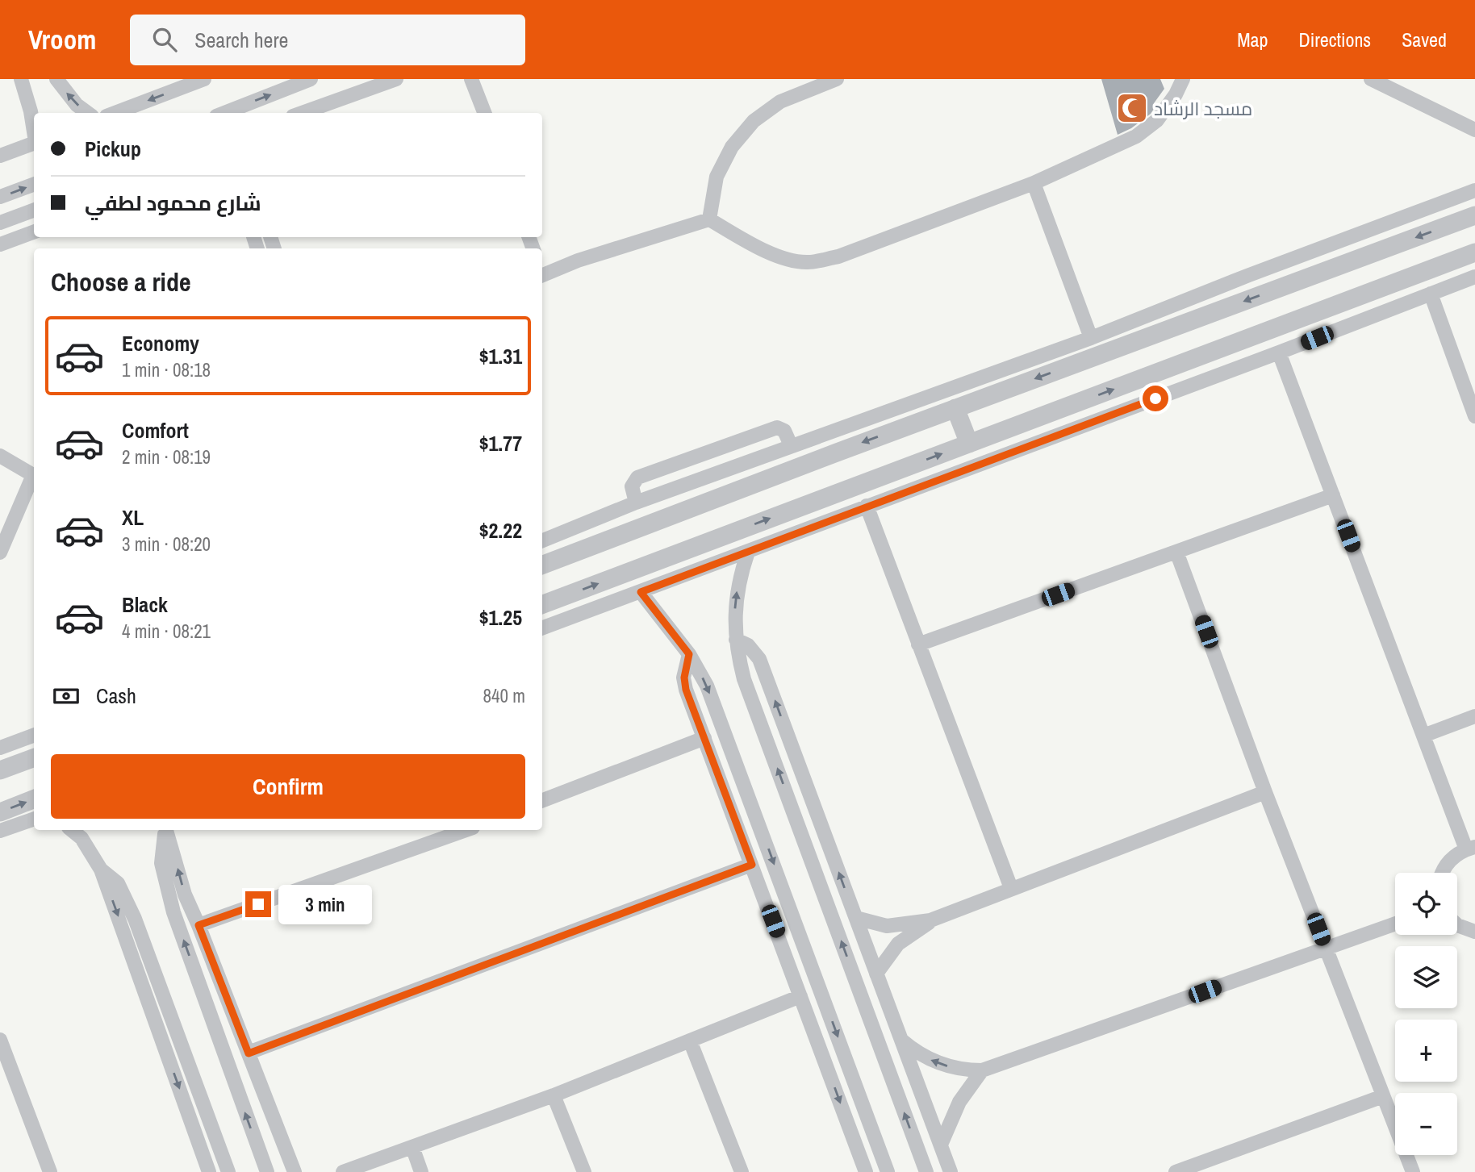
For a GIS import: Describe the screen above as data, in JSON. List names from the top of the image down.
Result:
{
  "places": {
    "mosque": ["مسجد الرشاد"]
  },
  "page": {
    "header": "Vroom",
    "search": "Search here",
    "nav": ["Map", "Directions", "Saved"],
    "banner": ["Pickup", "شارع محمود لطفي"],
    "heading": "Choose a ride",
    "list": [
      {
        "name": "Economy",
        "note": "1 min · 08:18",
        "value": "$1.31"
      },
      {
        "name": "Comfort",
        "note": "2 min · 08:19",
        "value": "$1.77"
      },
      {
        "name": "XL",
        "note": "3 min · 08:20",
        "value": "$2.22"
      },
      {
        "name": "Black",
        "note": "4 min · 08:21",
        "value": "$1.25"
      }
    ],
    "pay": ["Cash", "840 m"],
    "buttons": "Confirm",
    "map_buttons": ["+", "−"],
    "bubble": "3 min"
  }
}
